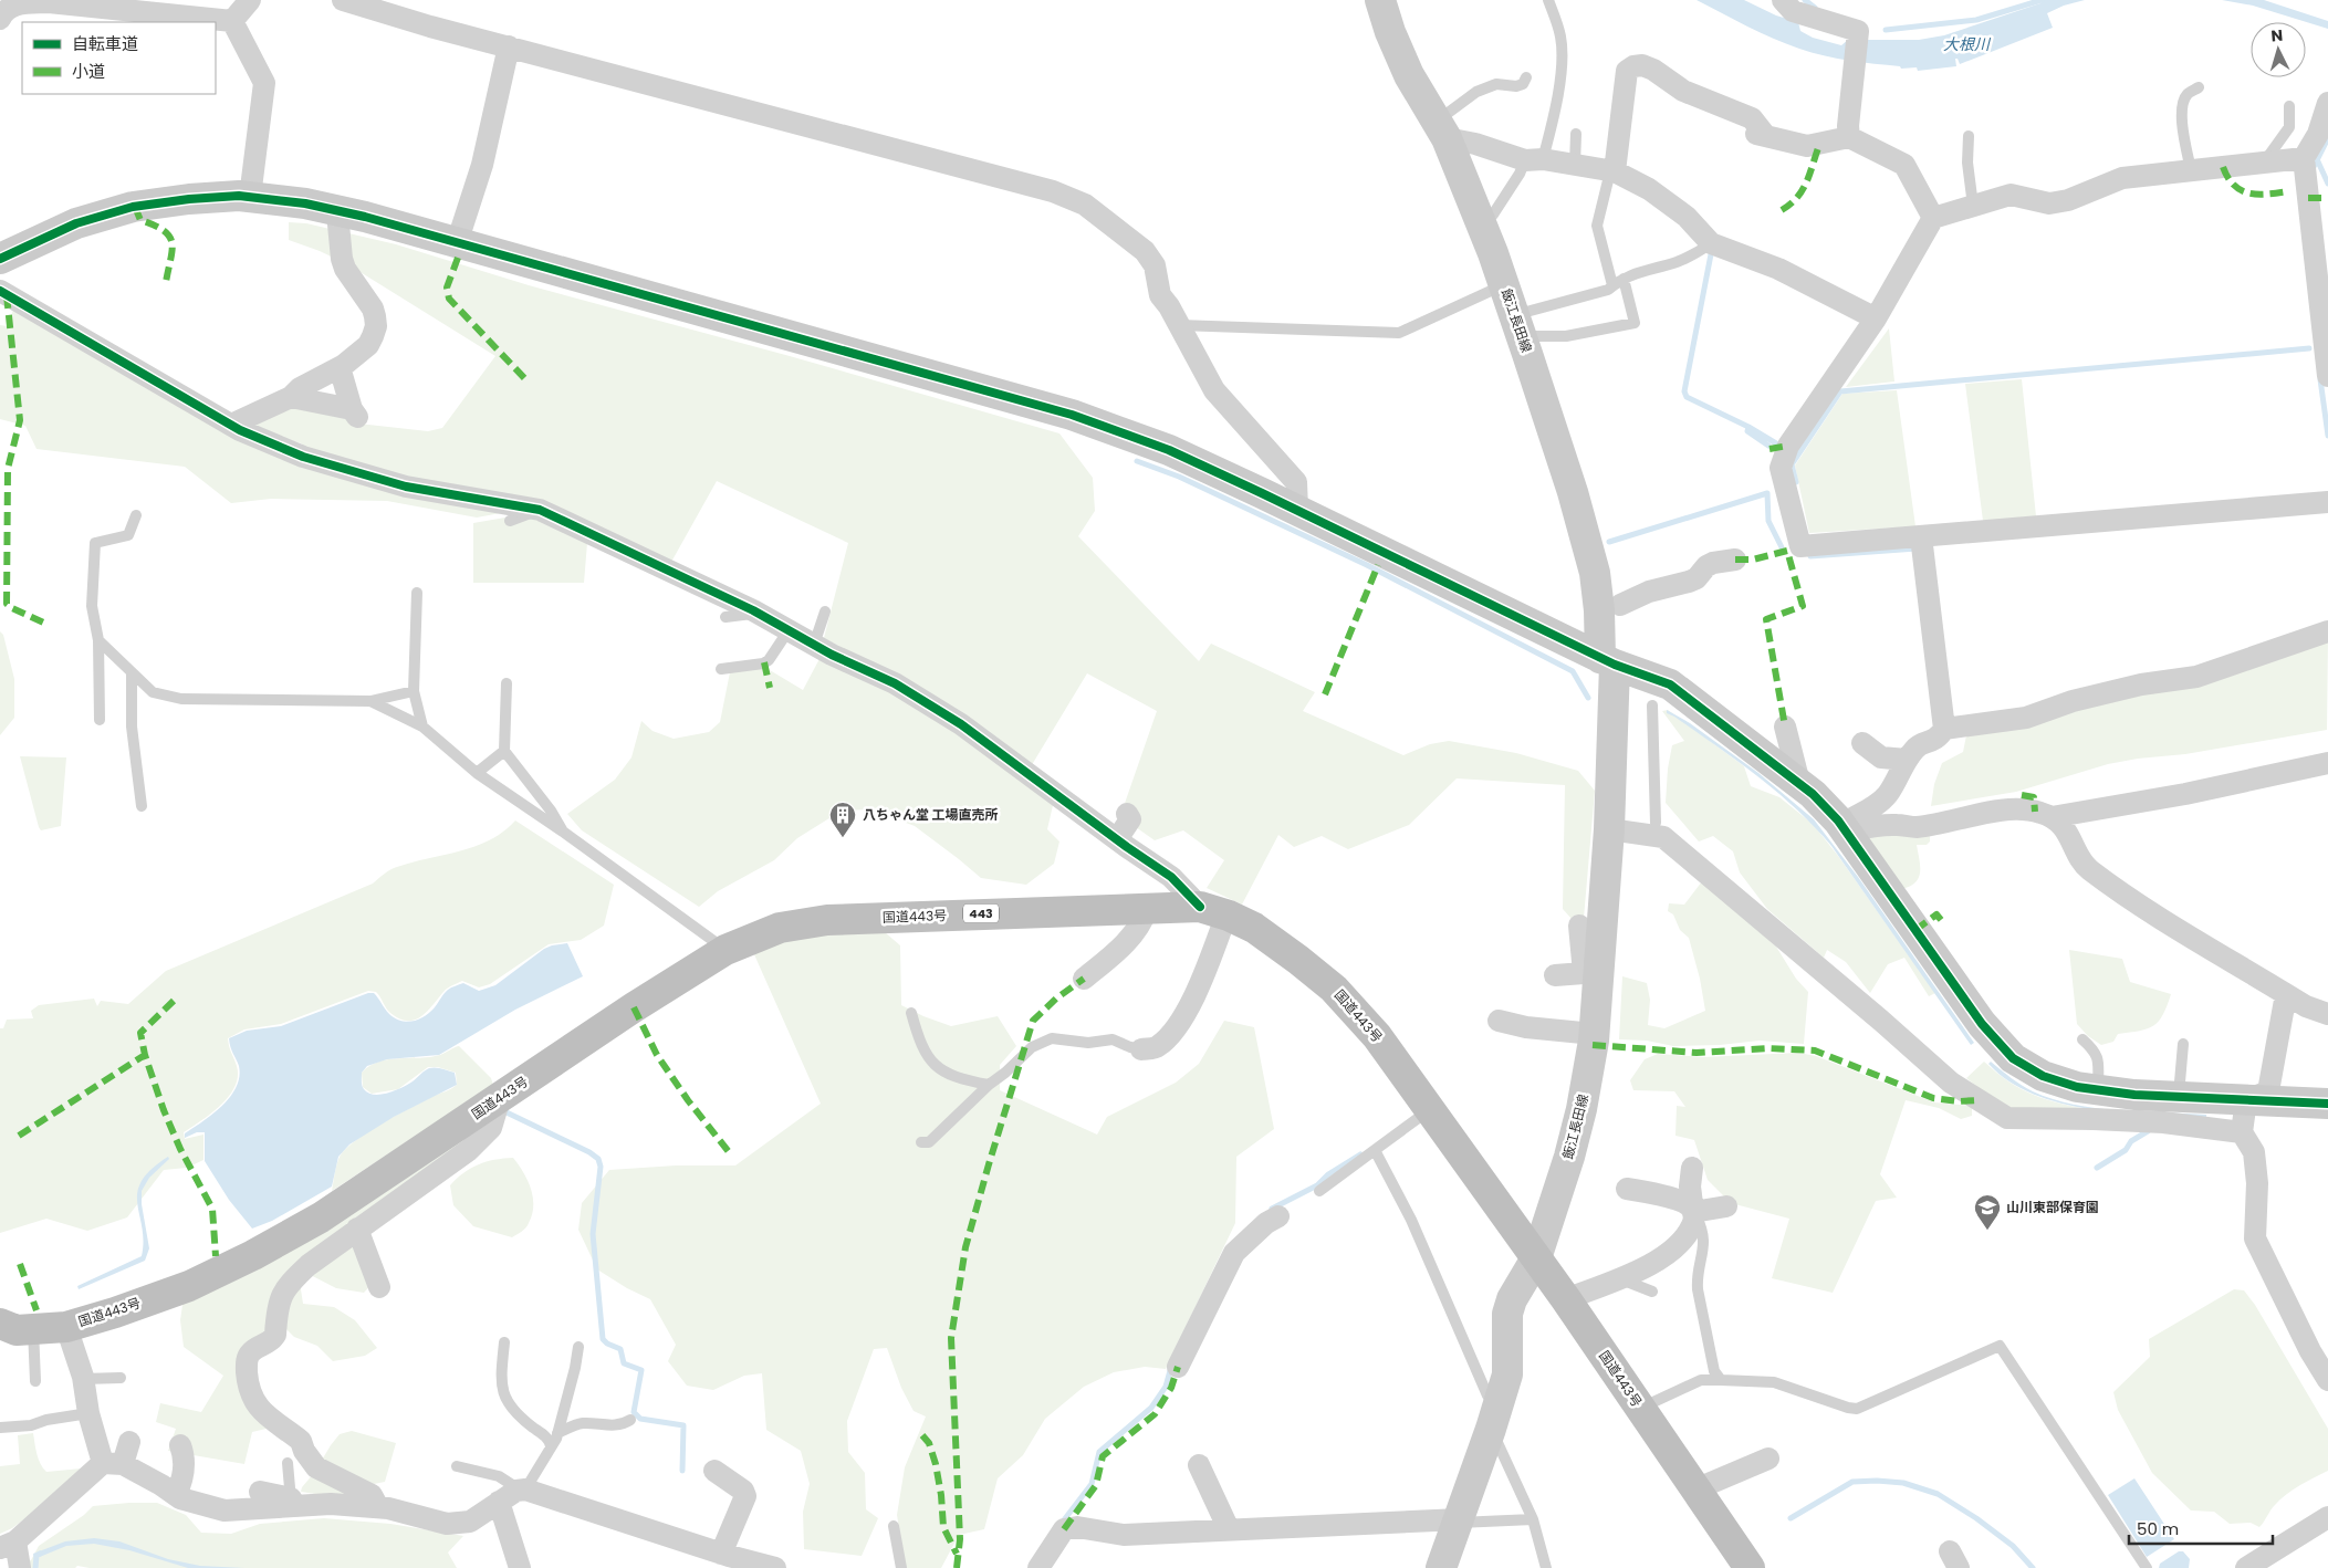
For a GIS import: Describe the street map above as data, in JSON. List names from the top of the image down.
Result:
{
  "streets": {
    "highway": ["443", "国道443号"],
    "street": ["飯江長田線"]
  },
  "crossings": [
    ["飯江長田線", "国道443号"]
  ],
  "water": ["大根川"],
  "places": {
    "building": ["八ちゃん堂 工場直売所"],
    "school or university": ["山川東部保育園"]
  },
  "legend": ["自転車道", "小道"],
  "scale_bar": "50 m",
  "north": "top"
}
